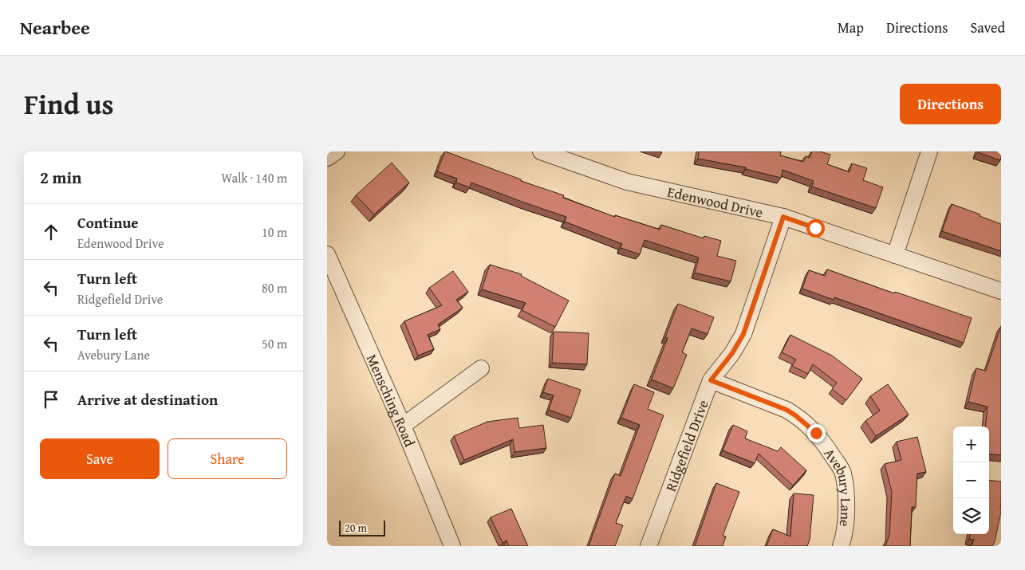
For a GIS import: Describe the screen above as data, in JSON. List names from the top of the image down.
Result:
{
  "streets": {
    "street": [
      "Edenwood Drive",
      "Mensching Road",
      "Ridgefield Drive",
      "Avebury Lane"
    ]
  },
  "crossings": [
    ["Edenwood Drive", "Ridgefield Drive"],
    ["Ridgefield Drive", "Avebury Lane"]
  ],
  "scale_bar": "20 m",
  "page": {
    "header": "Nearbee",
    "nav": ["Map", "Directions", "Saved"],
    "title": "Find us",
    "buttons": [
      "Directions",
      ["Save", "Share"]
    ],
    "heading": ["2 min", "Walk · 140 m"],
    "list": [
      ["Continue", "Edenwood Drive", "10 m"],
      ["Turn left", "Ridgefield Drive", "80 m"],
      ["Turn left", "Avebury Lane", "50 m"],
      "Arrive at destination"
    ],
    "map_buttons": ["+", "−"],
    "scale": "20 m"
  }
}
